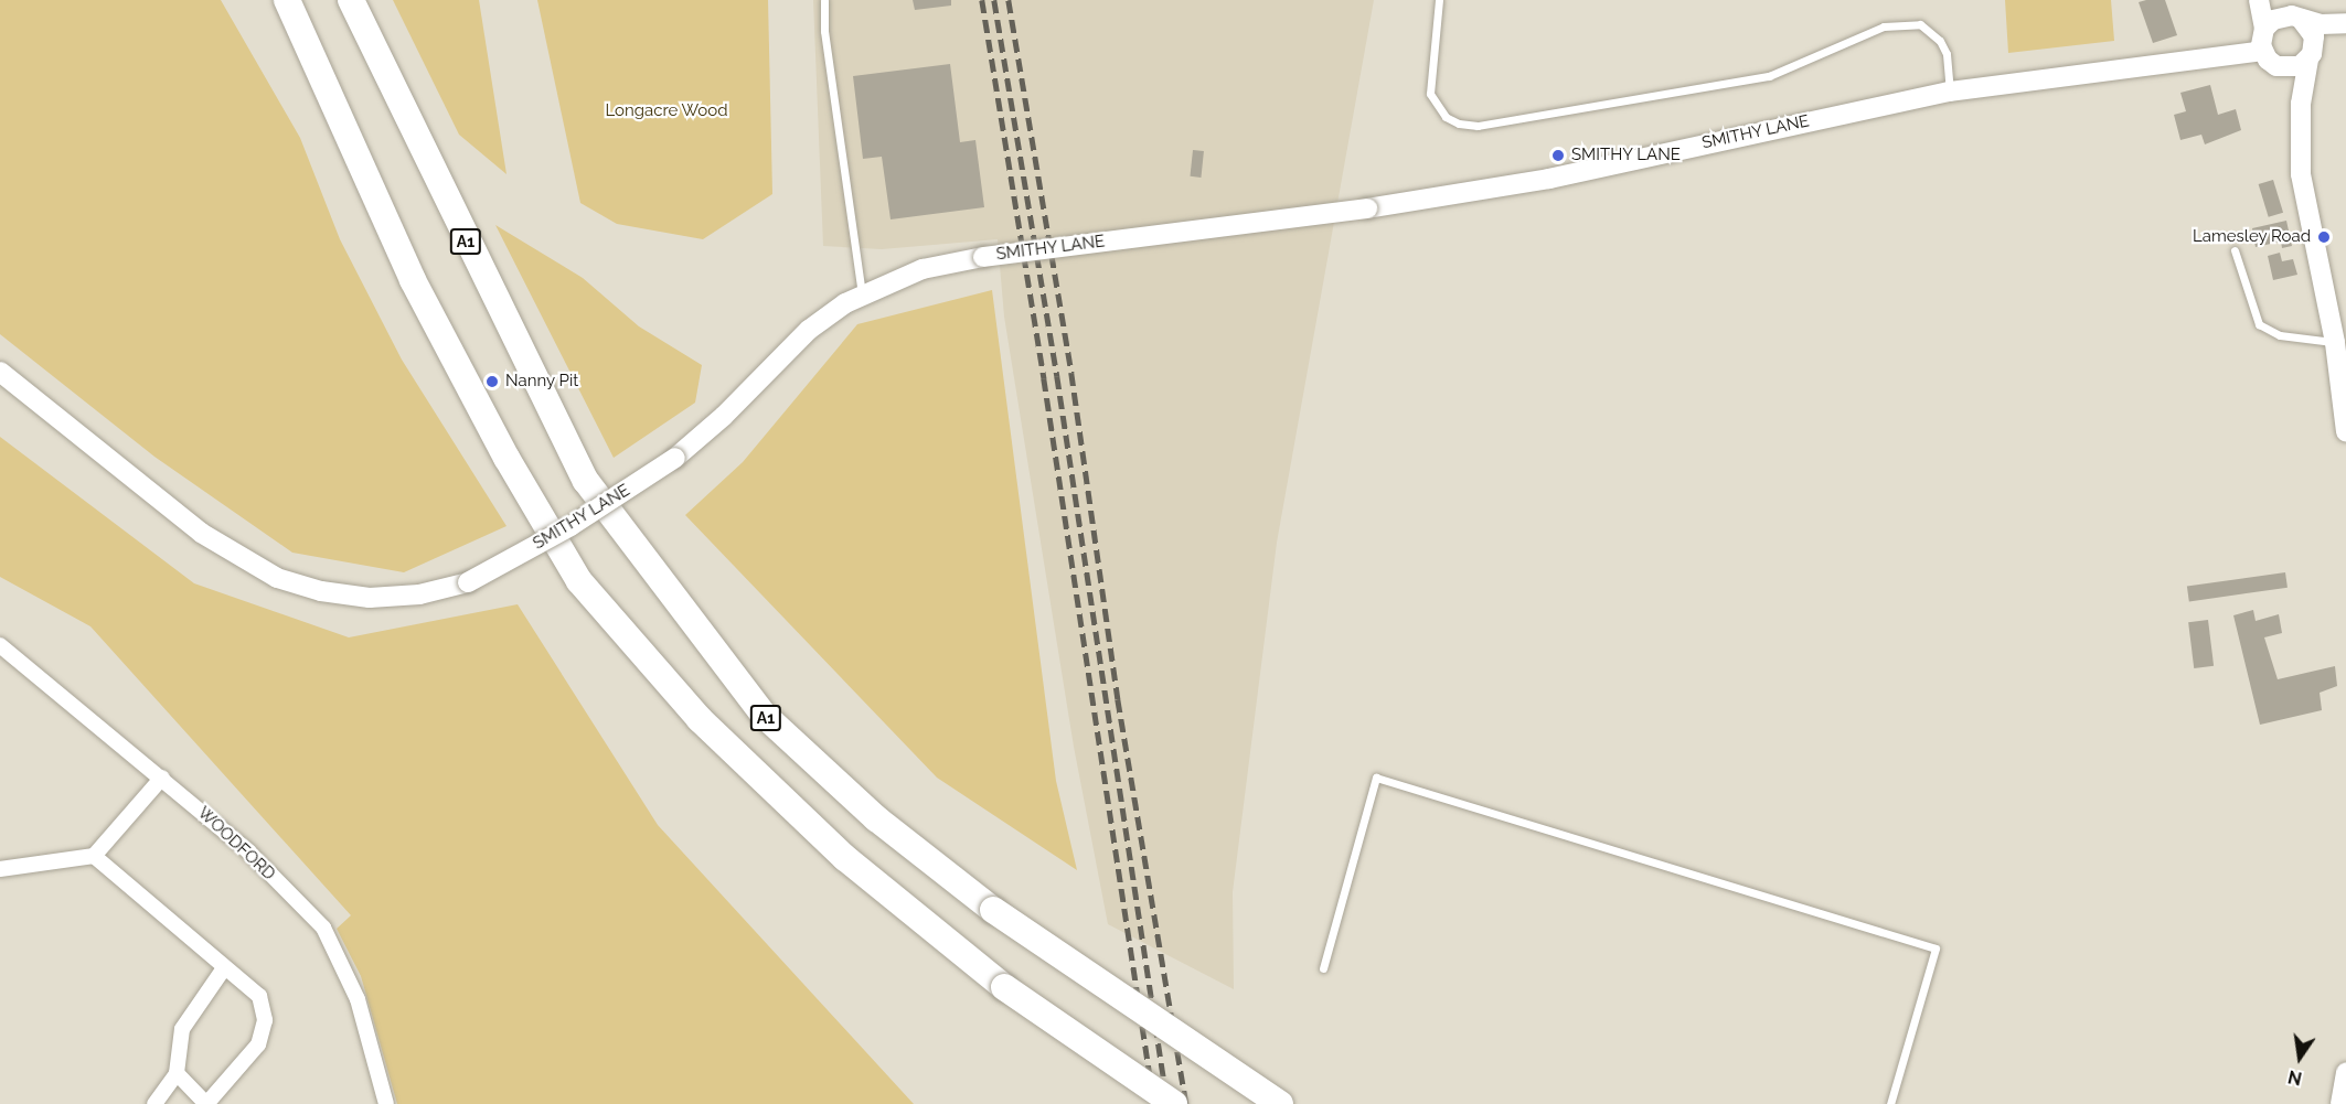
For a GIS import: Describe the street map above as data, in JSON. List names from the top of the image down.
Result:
{
  "streets": {
    "highway": ["A1"],
    "street": ["SMITHY LANE", "WOODFORD"]
  },
  "parks": ["Longacre Wood"],
  "places": ["SMITHY LANE", "Lamesley Road", "Nanny Pit"],
  "north": "bottom"
}
